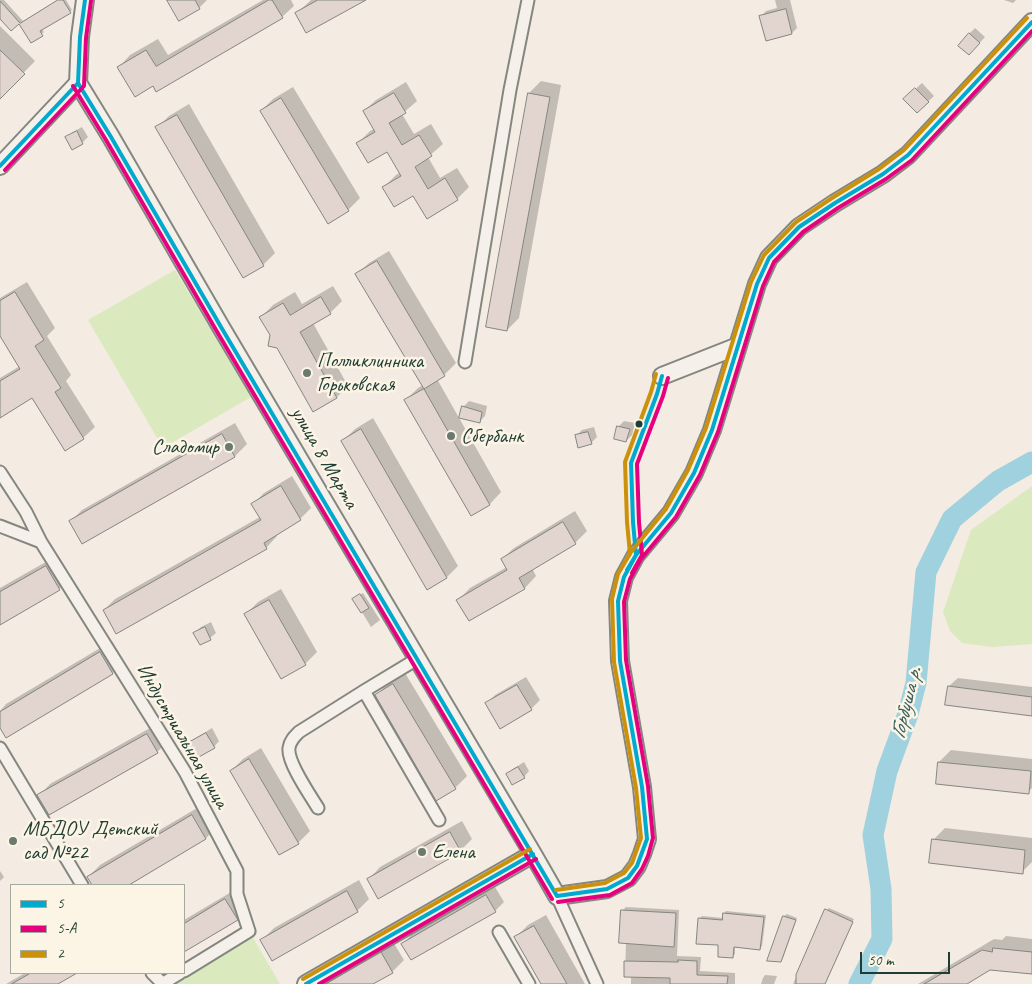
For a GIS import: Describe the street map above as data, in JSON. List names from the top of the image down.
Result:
{
  "streets": {
    "street": ["улица 8 Марта", "Индустриальная улица"]
  },
  "water": ["Горбуша р."],
  "places": [
    "Полликлинника Горьковская",
    "Сбербанк",
    "Сладомир",
    "МБДОУ Детский сад №22",
    "Елена"
  ],
  "lines": ["transit line 5", "transit line 5-А", "transit line 2"],
  "legend": ["5", "5-А", "2"],
  "scale_bar": "50 m"
}
